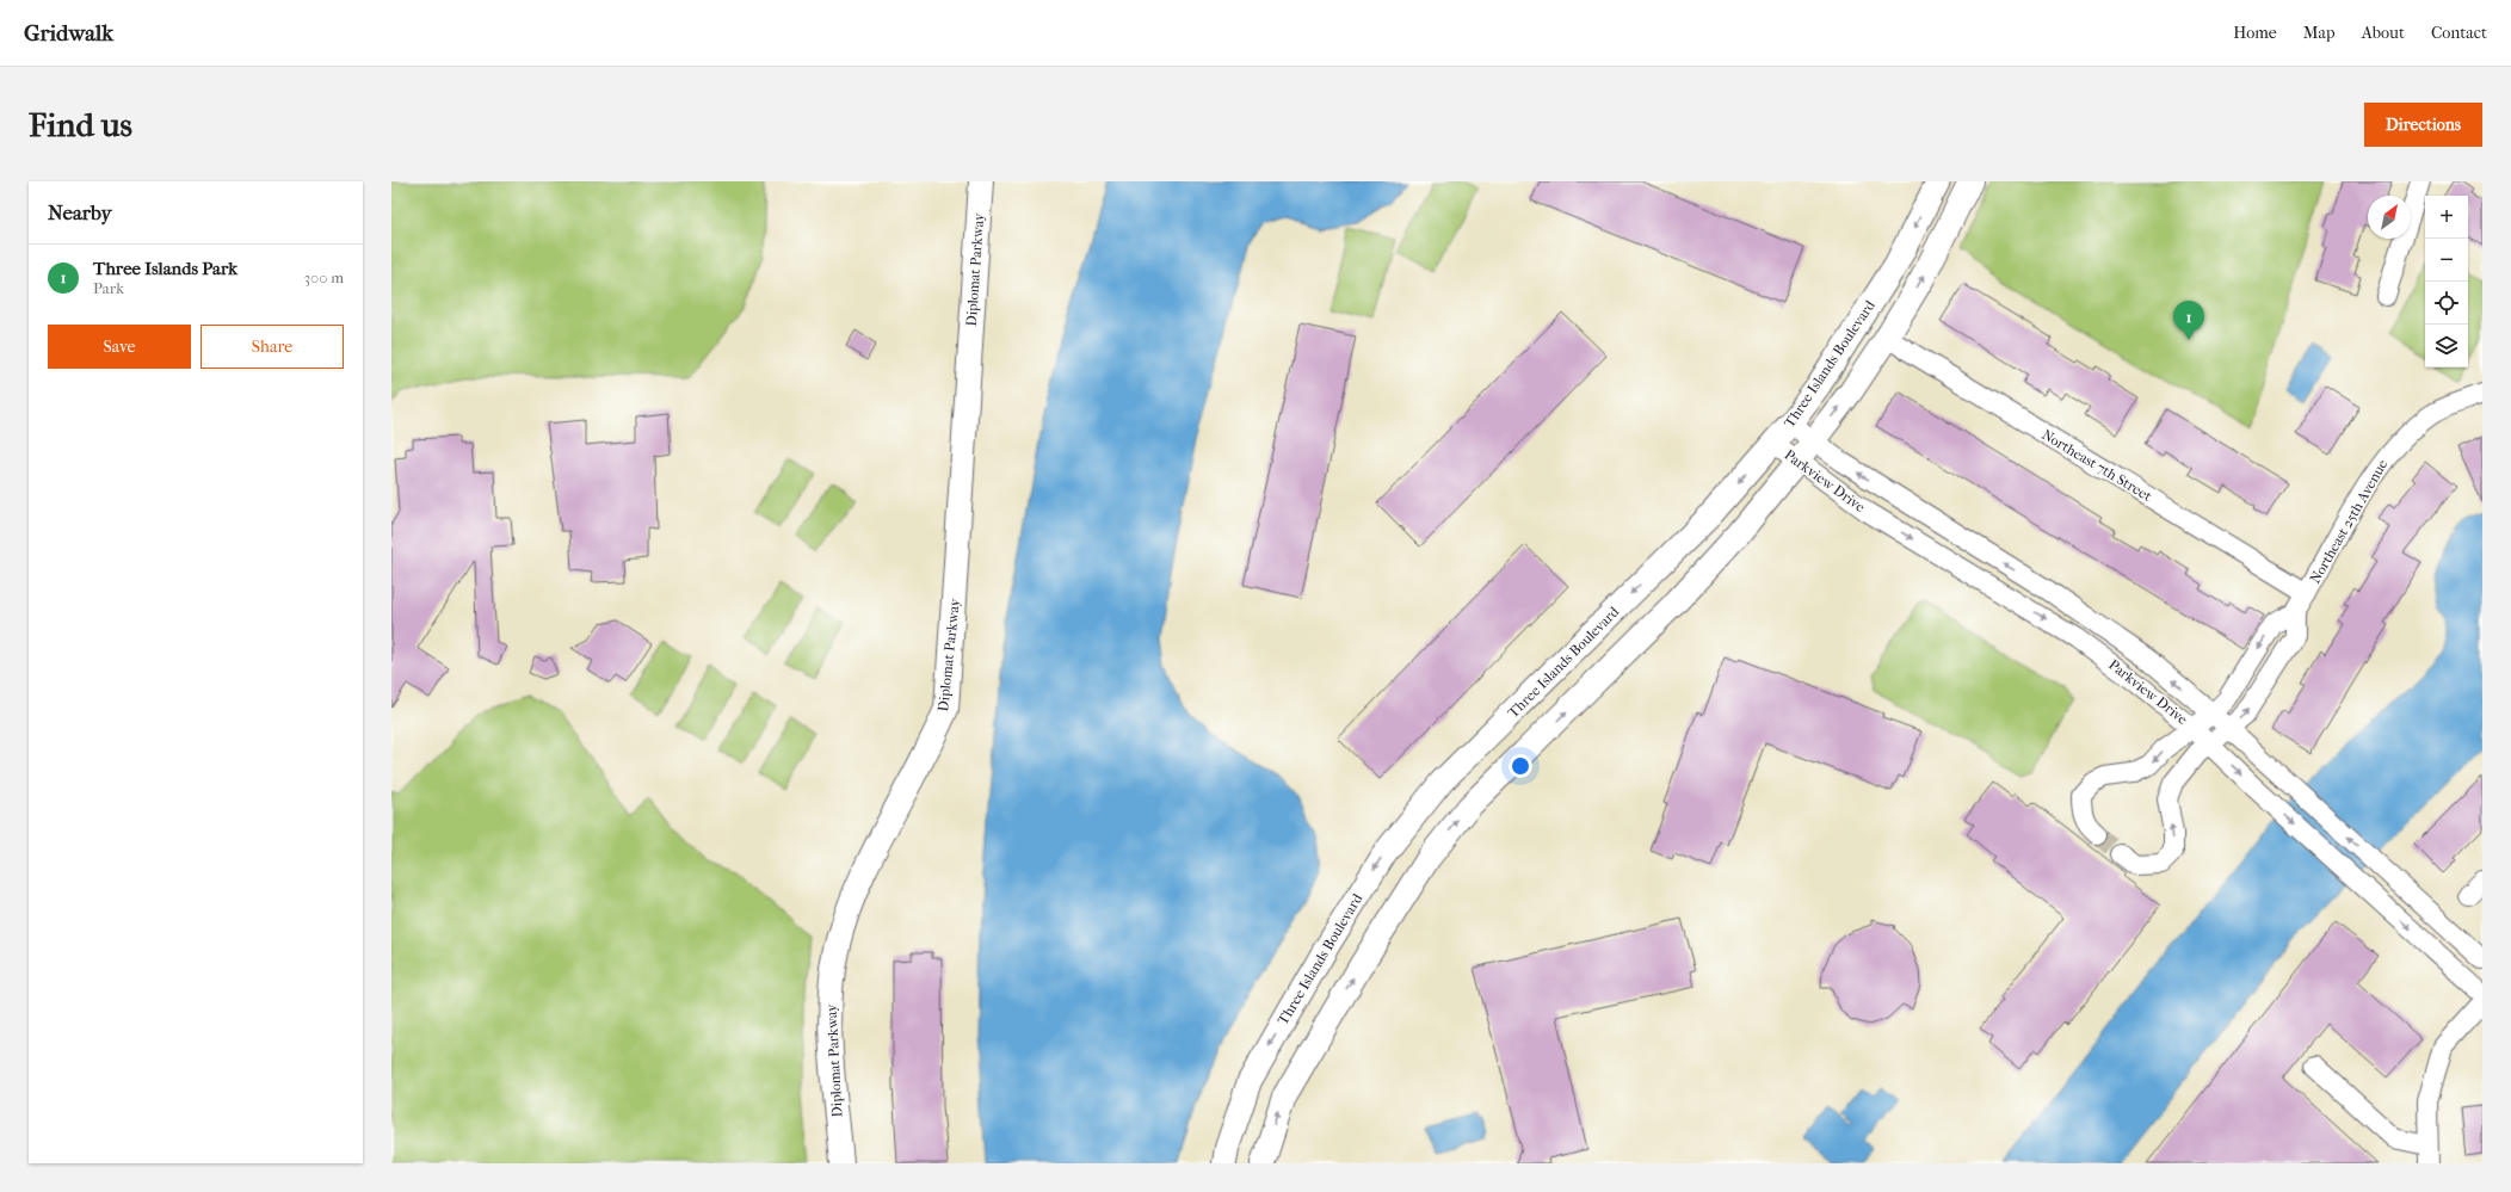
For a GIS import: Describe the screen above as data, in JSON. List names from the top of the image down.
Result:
{
  "streets": {
    "street": [
      "Diplomat Parkway",
      "Three Islands Boulevard",
      "Northeast 7th Street",
      "Parkview Drive",
      "Northeast 25th Avenue"
    ]
  },
  "crossings": [
    ["Three Islands Boulevard", "Parkview Drive"],
    ["Northeast 7th Street", "Northeast 25th Avenue"],
    ["Parkview Drive", "Northeast 25th Avenue"]
  ],
  "north": "top right",
  "page": {
    "header": "Gridwalk",
    "nav": [
      "Home",
      "Map",
      "About",
      "Contact"
    ],
    "buttons": [
      "Directions",
      ["Save", "Share"]
    ],
    "title": "Find us",
    "heading": "Nearby",
    "map_buttons": ["+", "−"],
    "list": [
      {
        "mark": "1",
        "name": "Three Islands Park",
        "note": "Park",
        "value": "300 m"
      }
    ],
    "pins": "1"
  }
}
